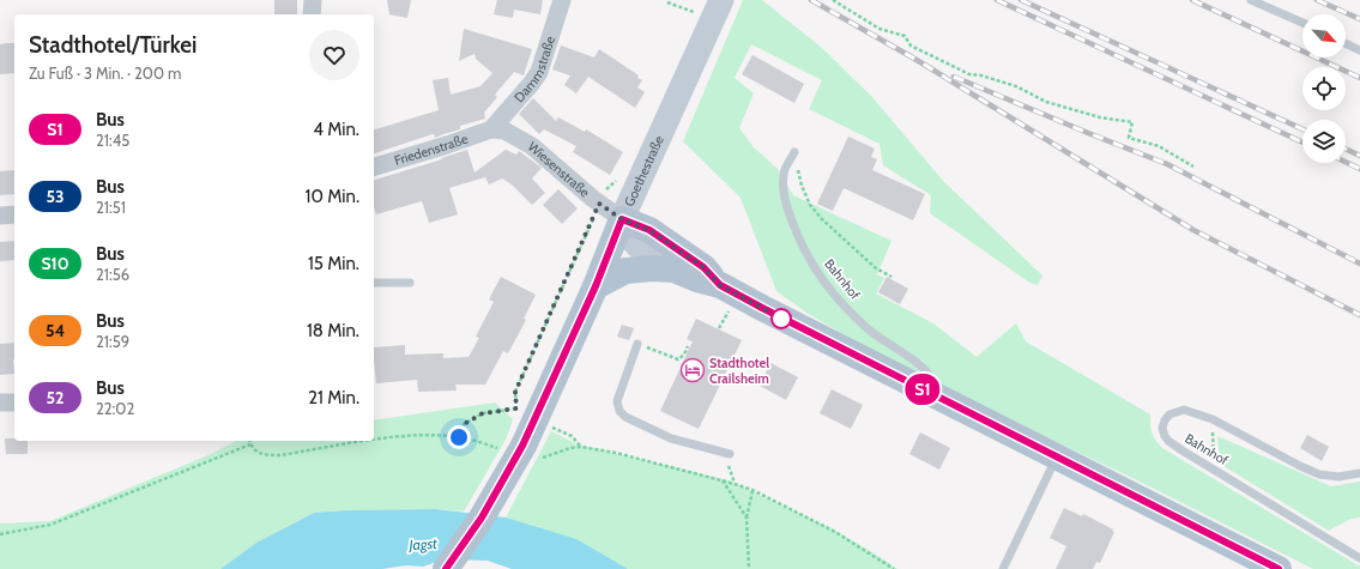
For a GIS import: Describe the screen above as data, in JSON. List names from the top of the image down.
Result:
{
  "streets": {
    "main road": ["Goethestraße"],
    "street": ["Dammstraße", "Friedenstraße", "Wiesenstraße"],
    "lane": ["Bahnhof"]
  },
  "crossings": [
    ["Dammstraße", "Friedenstraße"],
    ["Dammstraße", "Wiesenstraße"],
    ["Friedenstraße", "Wiesenstraße"],
    ["Wiesenstraße", "Goethestraße"]
  ],
  "water": ["Jagst"],
  "places": {
    "hotel": ["Stadthotel Crailsheim"]
  },
  "lines": ["bus line S1"],
  "north": "bottom right",
  "page": {
    "on_map": "S1",
    "heading": ["Stadthotel/Türkei", "Zu Fuß · 3 Min. · 200 m"],
    "list": [
      {
        "mark": "S1",
        "name": "Bus",
        "note": "21:45",
        "value": "4 Min."
      },
      {
        "mark": "53",
        "name": "Bus",
        "note": "21:51",
        "value": "10 Min."
      },
      {
        "mark": "S10",
        "name": "Bus",
        "note": "21:56",
        "value": "15 Min."
      },
      {
        "mark": "54",
        "name": "Bus",
        "note": "21:59",
        "value": "18 Min."
      },
      {
        "mark": "52",
        "name": "Bus",
        "note": "22:02",
        "value": "21 Min."
      }
    ]
  }
}
